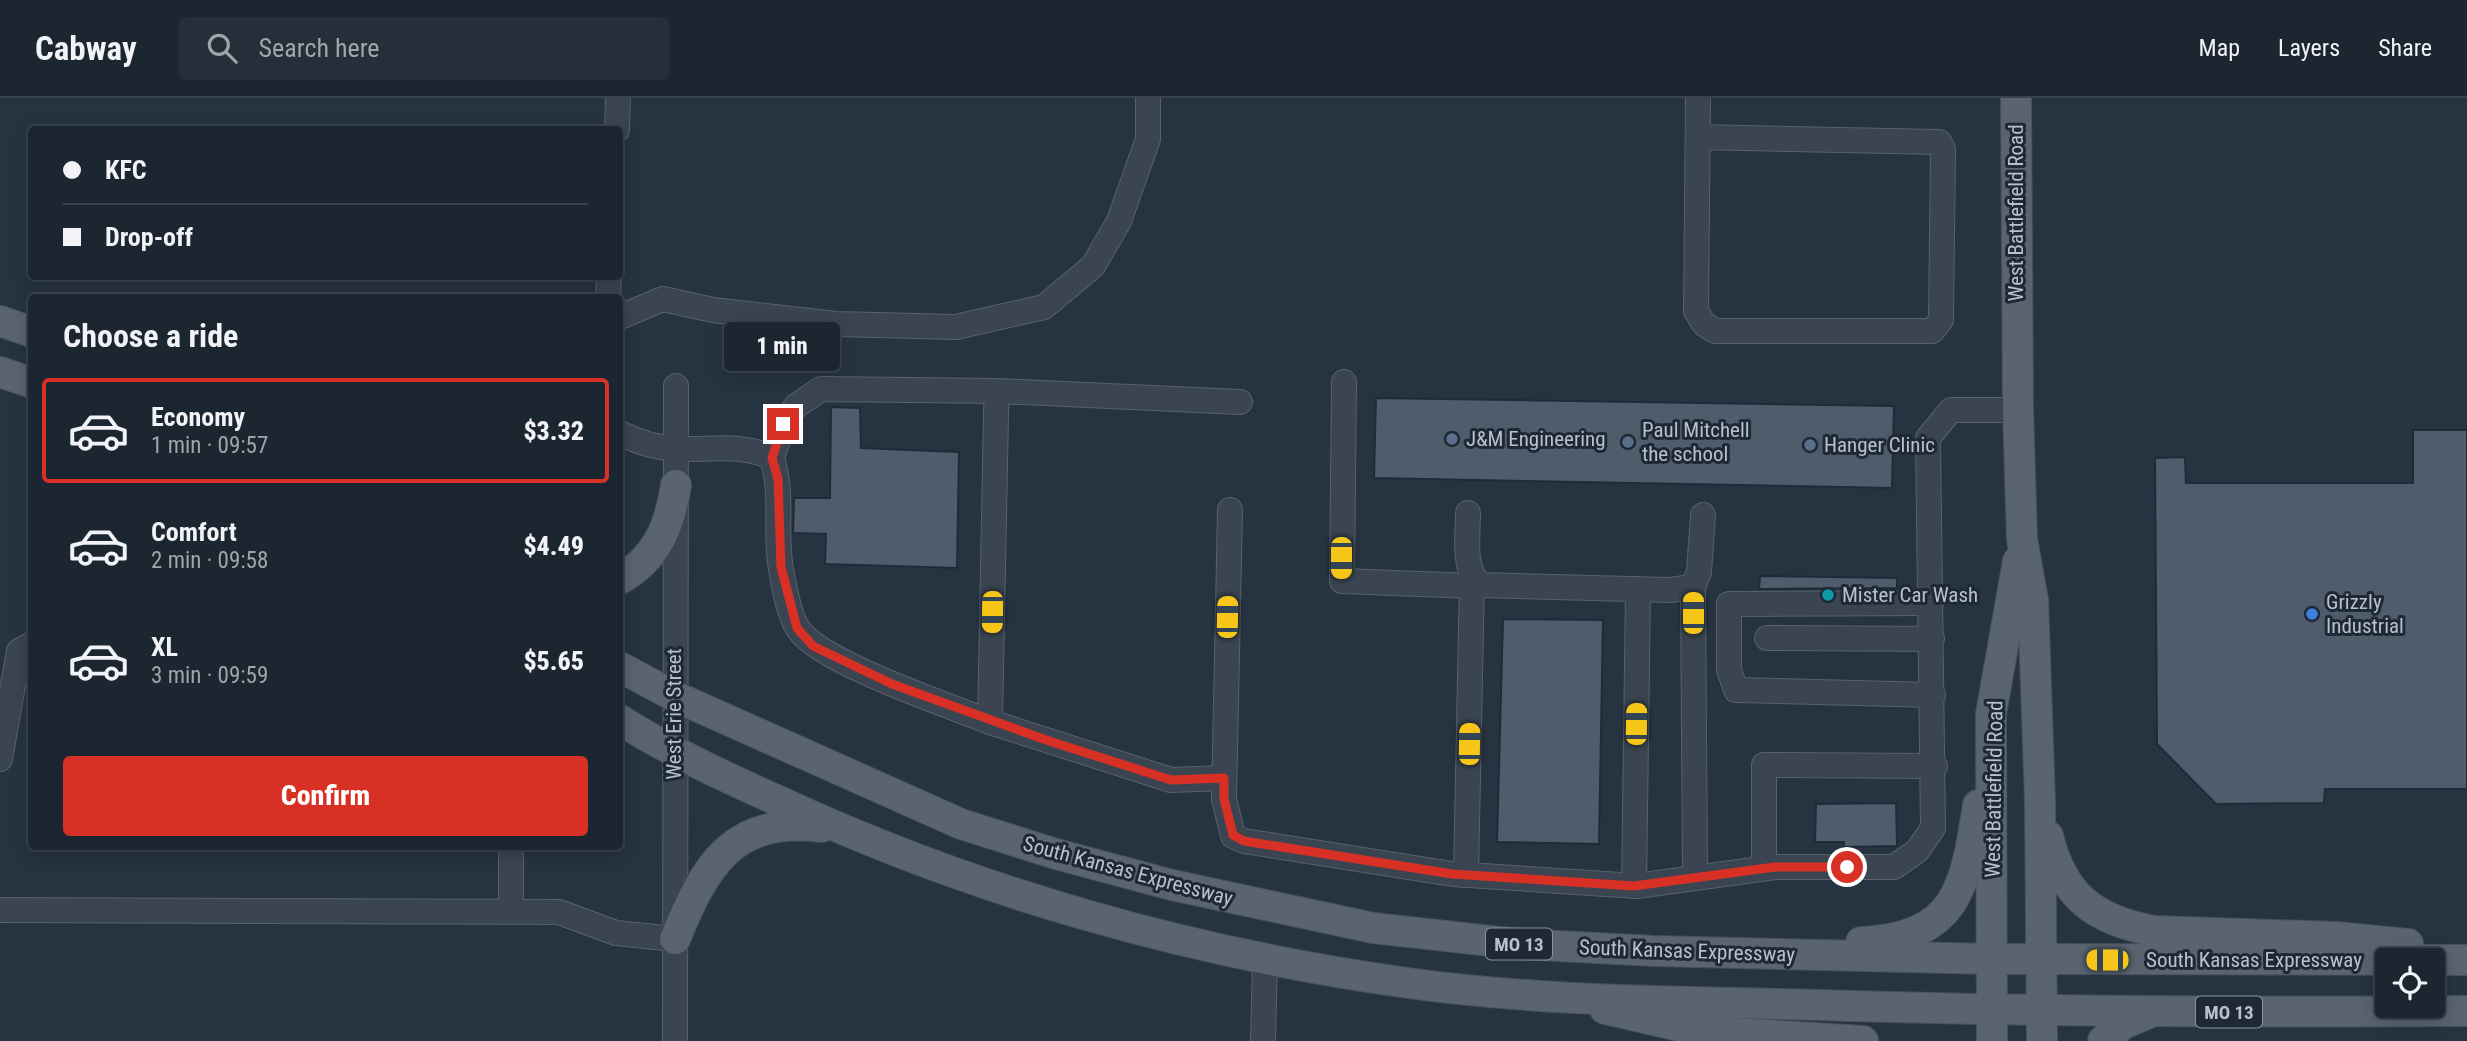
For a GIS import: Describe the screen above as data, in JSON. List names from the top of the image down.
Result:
{
  "streets": {
    "main road": ["West Battlefield Road", "South Kansas Expressway", "MO 13"],
    "street": ["West Erie Street"]
  },
  "crossings": [
    ["West Battlefield Road", "South Kansas Expressway"],
    ["West Battlefield Road", "MO 13"],
    ["West Erie Street", "South Kansas Expressway"],
    ["West Erie Street", "MO 13"]
  ],
  "places": [
    "J&M Engineering",
    "Paul Mitchell the school",
    "Hanger Clinic",
    "Mister Car Wash",
    "Grizzly Industrial"
  ],
  "page": {
    "header": "Cabway",
    "search": "Search here",
    "nav": ["Map", "Layers", "Share"],
    "banner": ["KFC", "Drop-off"],
    "heading": "Choose a ride",
    "bubble": "1 min",
    "list": [
      {
        "name": "Economy",
        "note": "1 min · 09:57",
        "value": "$3.32"
      },
      {
        "name": "Comfort",
        "note": "2 min · 09:58",
        "value": "$4.49"
      },
      {
        "name": "XL",
        "note": "3 min · 09:59",
        "value": "$5.65"
      }
    ],
    "buttons": "Confirm"
  }
}
